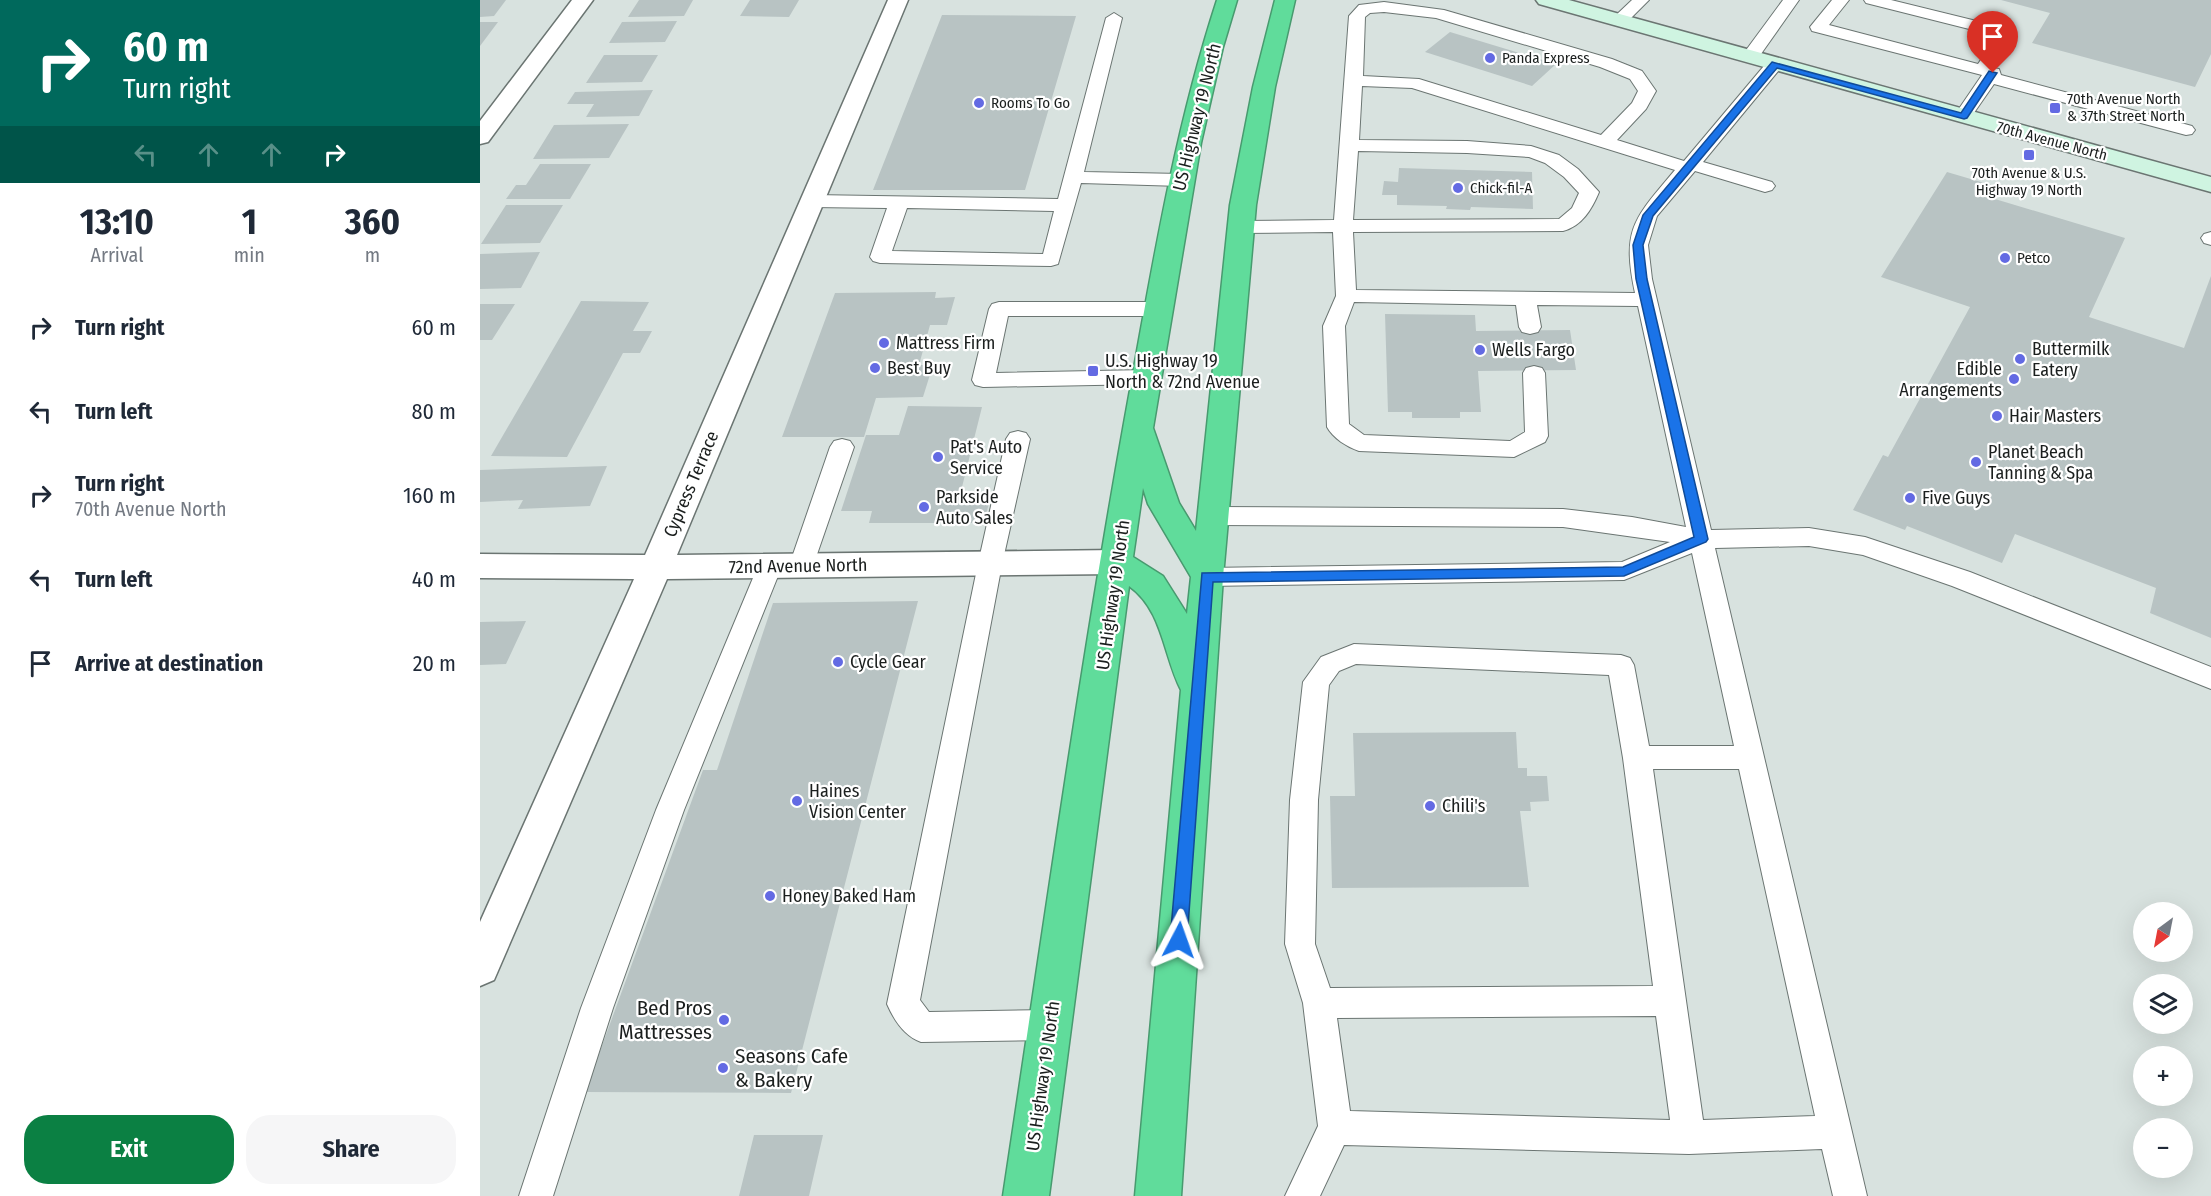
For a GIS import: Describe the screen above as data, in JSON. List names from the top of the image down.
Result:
{
  "streets": {
    "highway": ["US Highway 19 North"],
    "street": ["70th Avenue North", "Cypress Terrace", "72nd Avenue North"]
  },
  "crossings": [
    ["US Highway 19 North", "72nd Avenue North"],
    ["Cypress Terrace", "72nd Avenue North"]
  ],
  "places": {
    "other": [
      "Panda Express",
      "Rooms To Go",
      "Chick-fil-A",
      "Petco",
      "Mattress Firm",
      "Wells Fargo",
      "Buttermilk Eatery",
      "Best Buy",
      "Edible Arrangements",
      "Hair Masters",
      "Pat's Auto Service",
      "Planet Beach Tanning & Spa",
      "Five Guys",
      "Parkside Auto Sales",
      "Cycle Gear",
      "Haines Vision Center",
      "Chili's",
      "Honey Baked Ham",
      "Bed Pros Mattresses",
      "Seasons Cafe & Bakery"
    ],
    "transit": ["70th Avenue North & 37th Street North", "70th Avenue & U.S. Highway 19 North", "U.S. Highway 19 North & 72nd Avenue"]
  },
  "north": "bottom left",
  "page": {
    "turn": ["60 m", "Turn right"],
    "eta": [
      "13:10",
      "Arrival",
      "1",
      "min",
      "360",
      "m"
    ],
    "list": [
      {
        "name": "Turn right",
        "value": "60 m"
      },
      {
        "name": "Turn left",
        "value": "80 m"
      },
      {
        "name": "Turn right",
        "note": "70th Avenue North",
        "value": "160 m"
      },
      {
        "name": "Turn left",
        "value": "40 m"
      },
      {
        "name": "Arrive at destination",
        "value": "20 m"
      }
    ],
    "map_buttons": ["+", "−"],
    "buttons": ["Exit", "Share"]
  }
}
